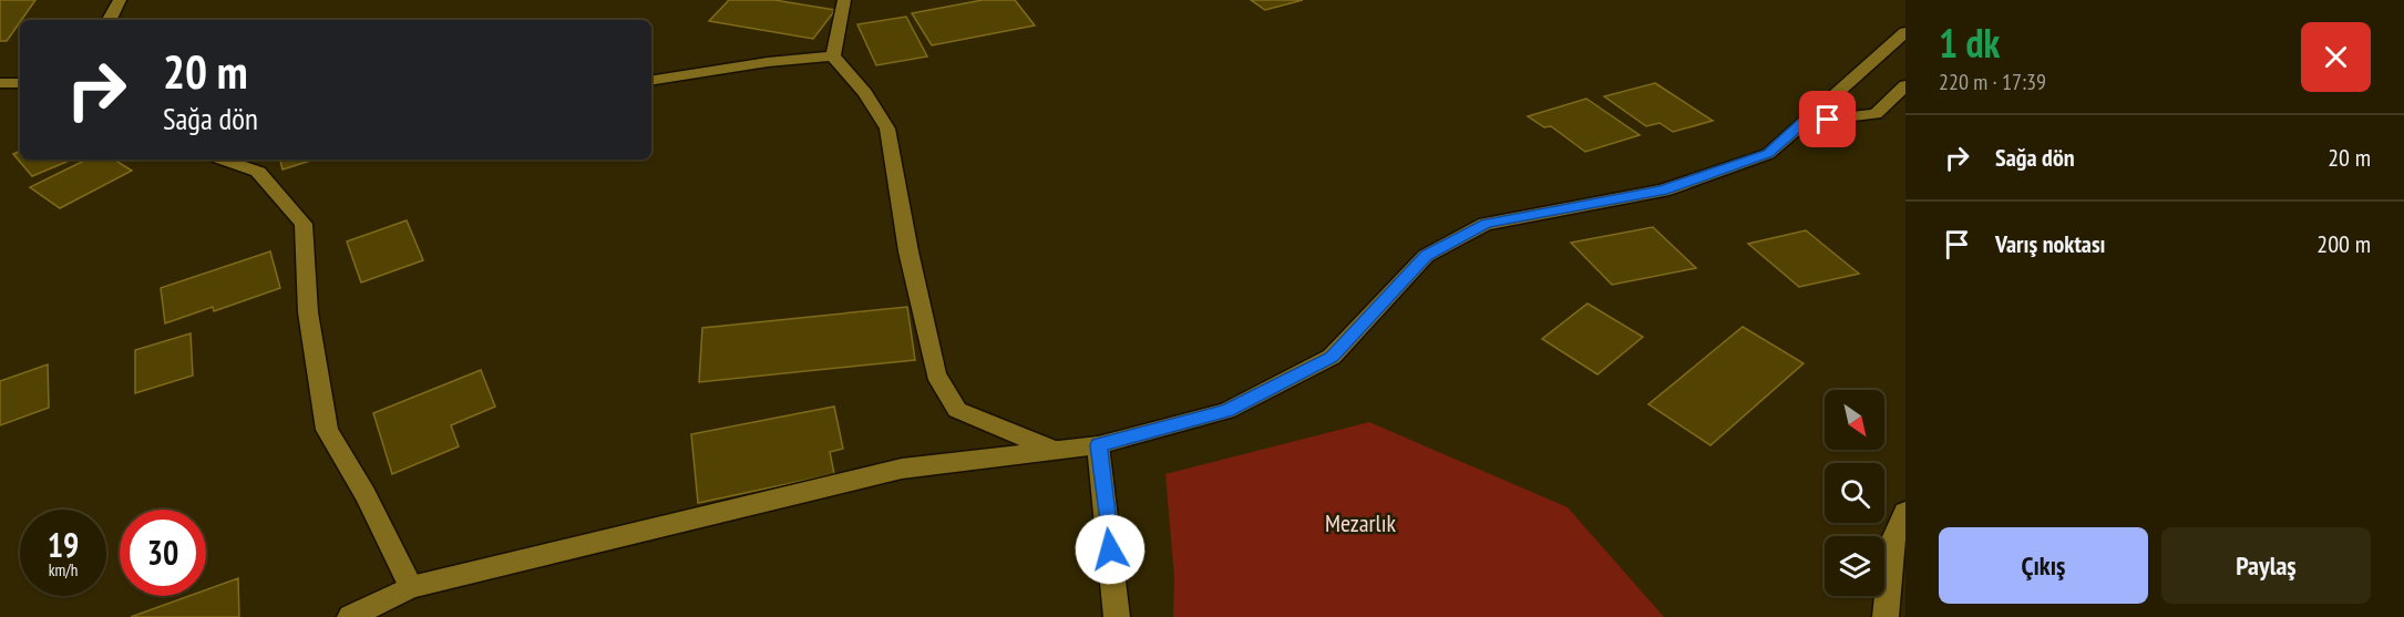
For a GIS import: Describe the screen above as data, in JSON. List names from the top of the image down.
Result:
{
  "parks": ["Mezarlık"],
  "north": "bottom right",
  "page": {
    "heading": ["1 dk", "220 m · 17:39"],
    "turn": ["20 m", "Sağa dön"],
    "list": [
      {
        "name": "Sağa dön",
        "value": "20 m"
      },
      {
        "name": "Varış noktası",
        "value": "200 m"
      }
    ],
    "speed": "19 km/h",
    "limit": "30",
    "buttons": ["Çıkış", "Paylaş"]
  }
}
